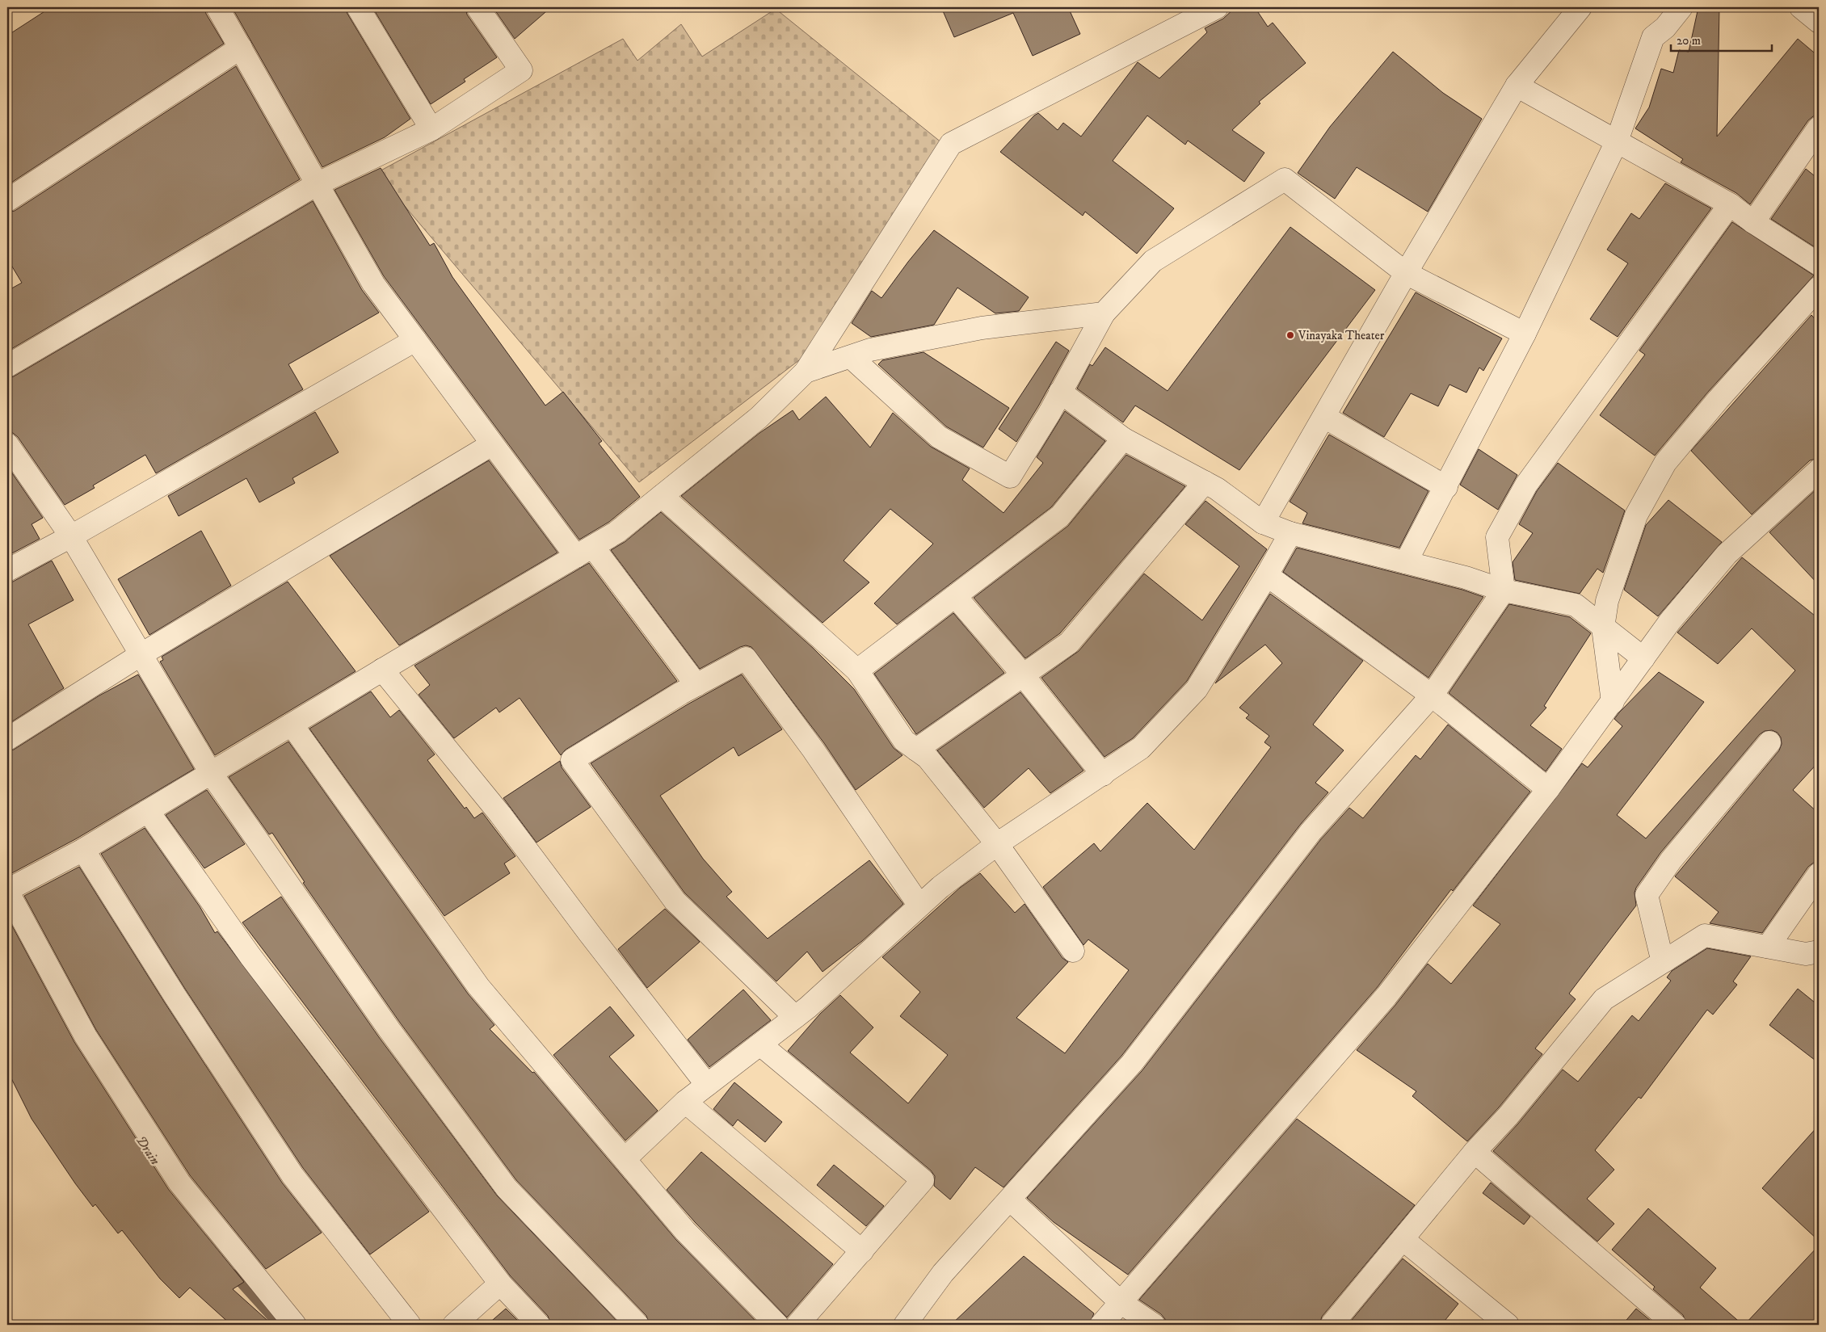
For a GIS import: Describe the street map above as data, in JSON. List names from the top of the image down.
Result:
{
  "water": ["Drain"],
  "places": ["Vinayaka Theater"],
  "scale_bar": "20 m"
}
